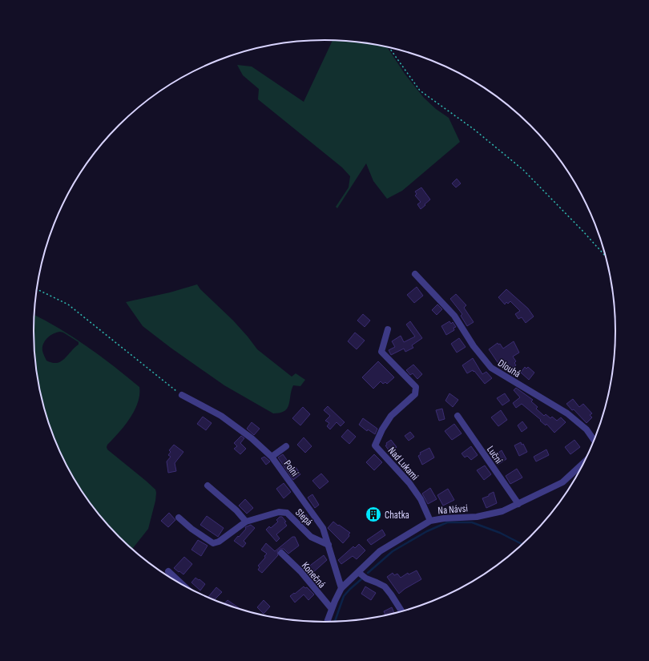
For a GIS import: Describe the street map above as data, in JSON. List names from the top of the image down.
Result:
{
  "streets": {
    "street": [
      "Dlouhá",
      "Luční",
      "Nad Lukami",
      "Polní",
      "Na Návsi",
      "Slepá",
      "Konečná"
    ]
  },
  "crossings": [
    ["Luční", "Na Návsi"],
    ["Nad Lukami", "Na Návsi"],
    ["Polní", "Na Návsi"],
    ["Polní", "Slepá"],
    ["Na Návsi", "Konečná"]
  ],
  "places": {
    "building": ["Chatka"]
  }
}
